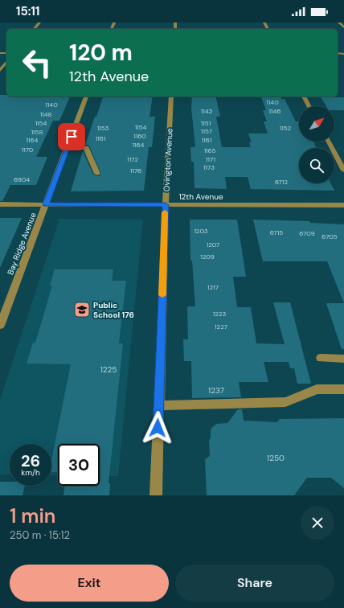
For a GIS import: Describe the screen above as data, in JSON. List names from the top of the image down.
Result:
{
  "streets": {
    "street": ["Ovington Avenue", "12th Avenue", "Bay Ridge Avenue"]
  },
  "crossings": [
    ["Ovington Avenue", "12th Avenue"],
    ["12th Avenue", "Bay Ridge Avenue"]
  ],
  "places": {
    "school or university": ["Public School 176"]
  },
  "house_numbers": [
    "1140",
    "1140",
    "1143",
    "1146",
    "1148",
    "1154",
    "1151",
    "1154",
    "1153",
    "1152",
    "1157",
    "1158",
    "1160",
    "1161",
    "1164",
    "1161",
    "1164",
    "1170",
    "1165",
    "1172",
    "1171",
    "1173",
    "1176",
    "6904",
    "6712",
    "1203",
    "6715",
    "6709",
    "6705",
    "1207",
    "1209",
    "1217",
    "1223",
    "1227",
    "1225",
    "1237",
    "1250"
  ],
  "north": "top right",
  "page": {
    "status": "15:11",
    "turn": ["120 m", "12th Avenue"],
    "speed": "26 km/h",
    "limit": "30",
    "heading": ["1 min", "250 m · 15:12"],
    "buttons": ["Exit", "Share"]
  }
}
